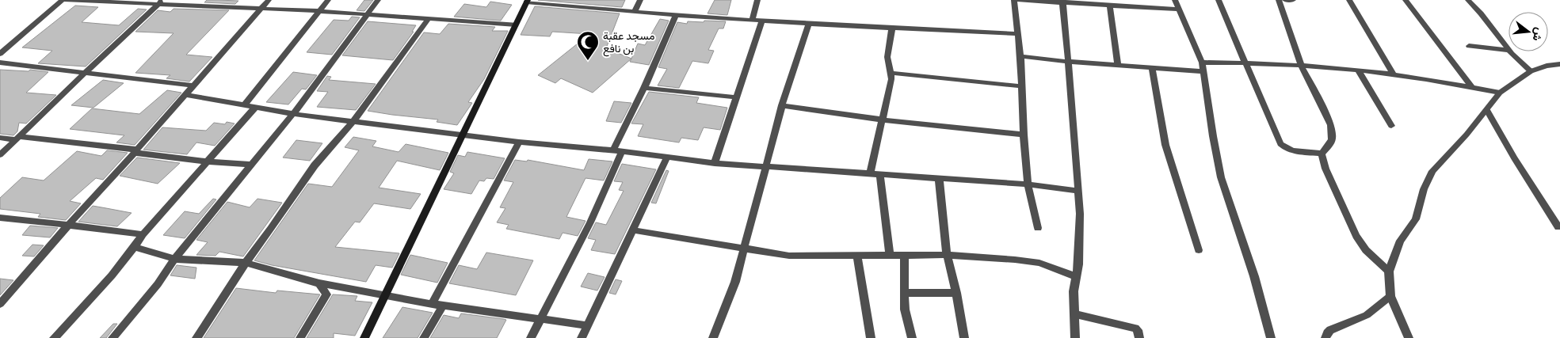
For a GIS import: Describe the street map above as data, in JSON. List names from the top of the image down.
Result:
{
  "places": {
    "mosque": ["مسجد عقبة بن نافع"]
  },
  "north": "right"
}
